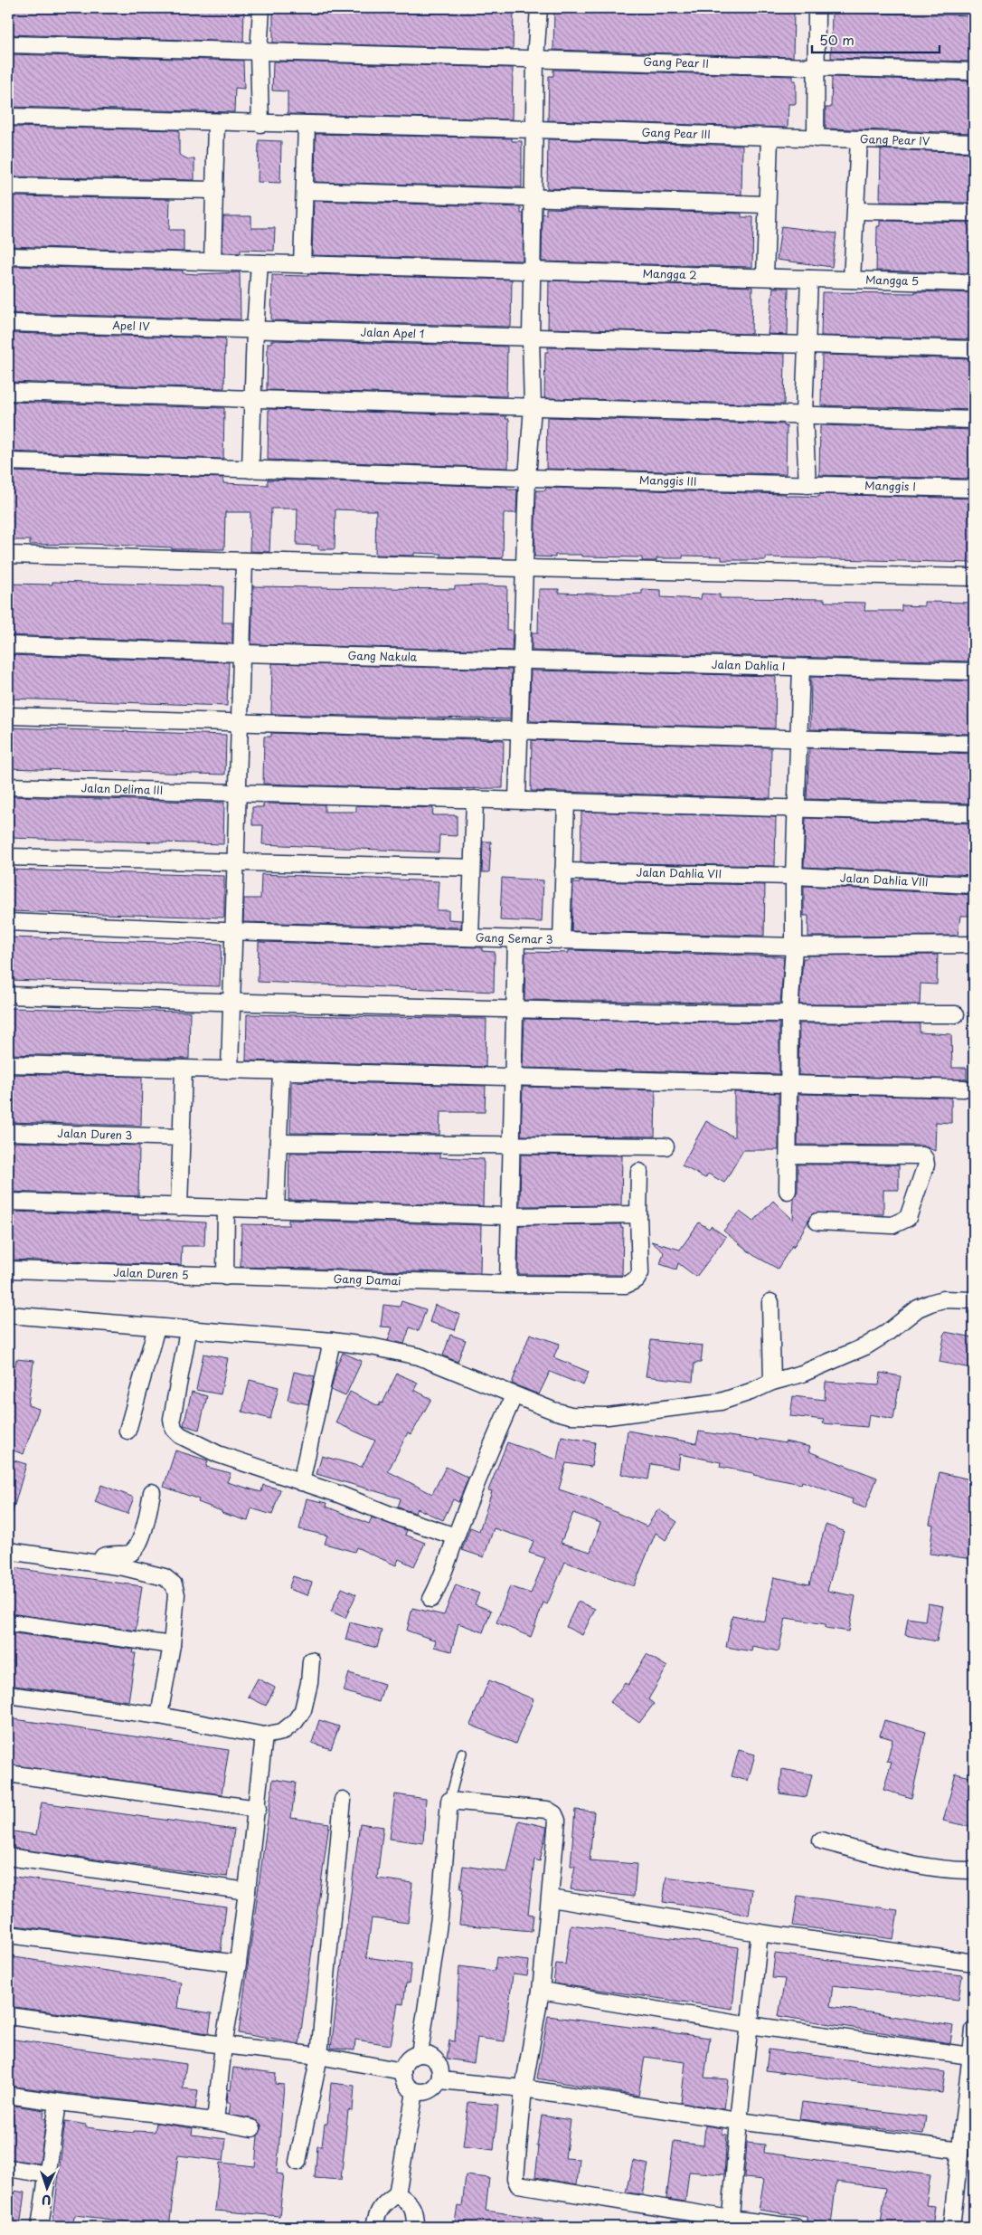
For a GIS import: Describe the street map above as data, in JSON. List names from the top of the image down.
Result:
{
  "streets": {
    "street": [
      "Gang Pear II",
      "Gang Pear III",
      "Gang Pear IV",
      "Mangga 2",
      "Mangga 5",
      "Apel IV",
      "Jalan Apel 1",
      "Manggis III",
      "Manggis I",
      "Gang Nakula",
      "Jalan Dahlia I",
      "Jalan Delima III",
      "Jalan Dahlia VII",
      "Jalan Dahlia VIII",
      "Gang Semar 3",
      "Jalan Duren 3",
      "Jalan Duren 5",
      "Gang Damai"
    ]
  },
  "crossings": [
    ["Gang Pear III", "Gang Pear IV"],
    ["Mangga 2", "Mangga 5"],
    ["Apel IV", "Jalan Apel 1"],
    ["Manggis III", "Manggis I"],
    ["Gang Nakula", "Jalan Dahlia I"],
    ["Jalan Dahlia VII", "Jalan Dahlia VIII"],
    ["Jalan Duren 5", "Gang Damai"]
  ],
  "scale_bar": "50 m",
  "north": "bottom"
}
